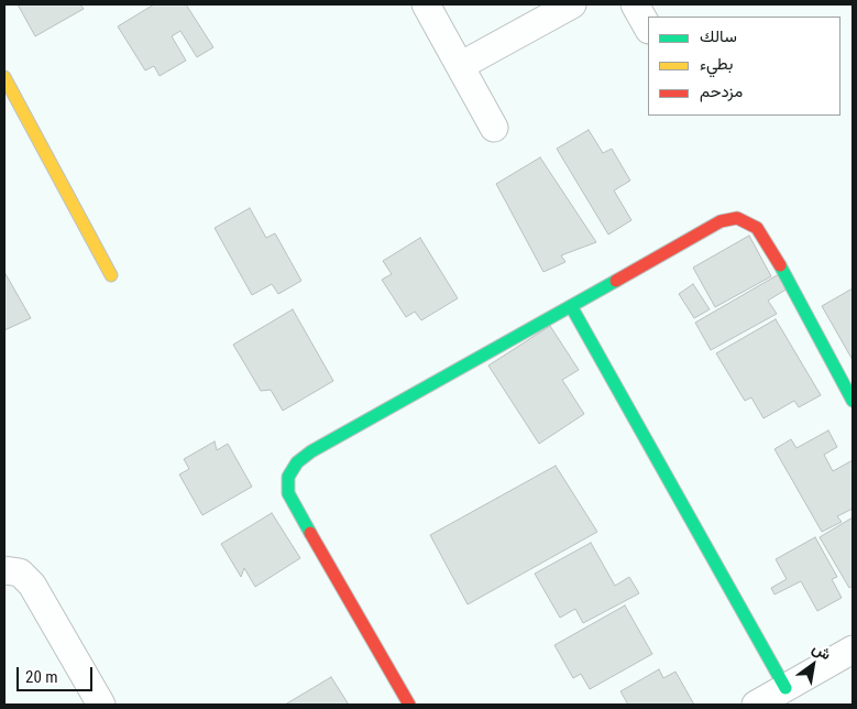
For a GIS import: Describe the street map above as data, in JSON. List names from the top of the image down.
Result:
{
  "legend": ["سالك", "بطيء", "مزدحم"],
  "scale_bar": "20 m",
  "north": "top right"
}
